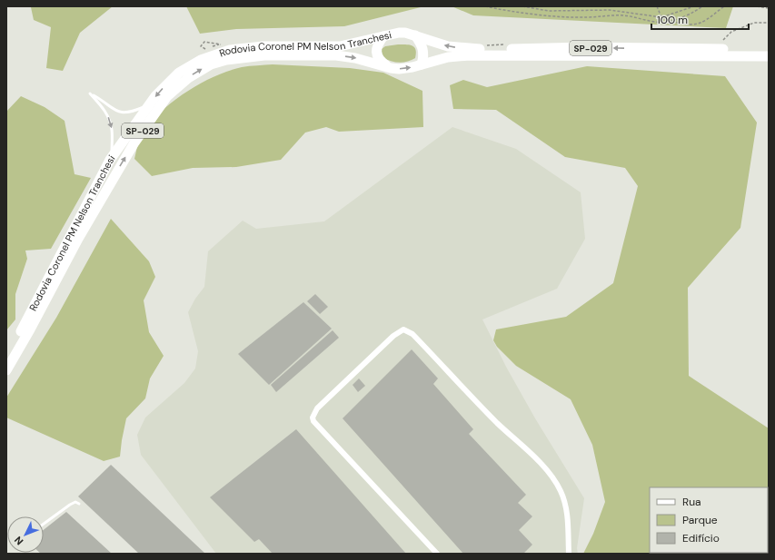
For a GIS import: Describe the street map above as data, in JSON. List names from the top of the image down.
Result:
{
  "streets": {
    "highway": ["Rodovia Coronel PM Nelson Tranchesi", "SP-029"]
  },
  "legend": ["Rua", "Parque", "Edifício"],
  "scale_bar": "100 m",
  "north": "bottom left"
}
